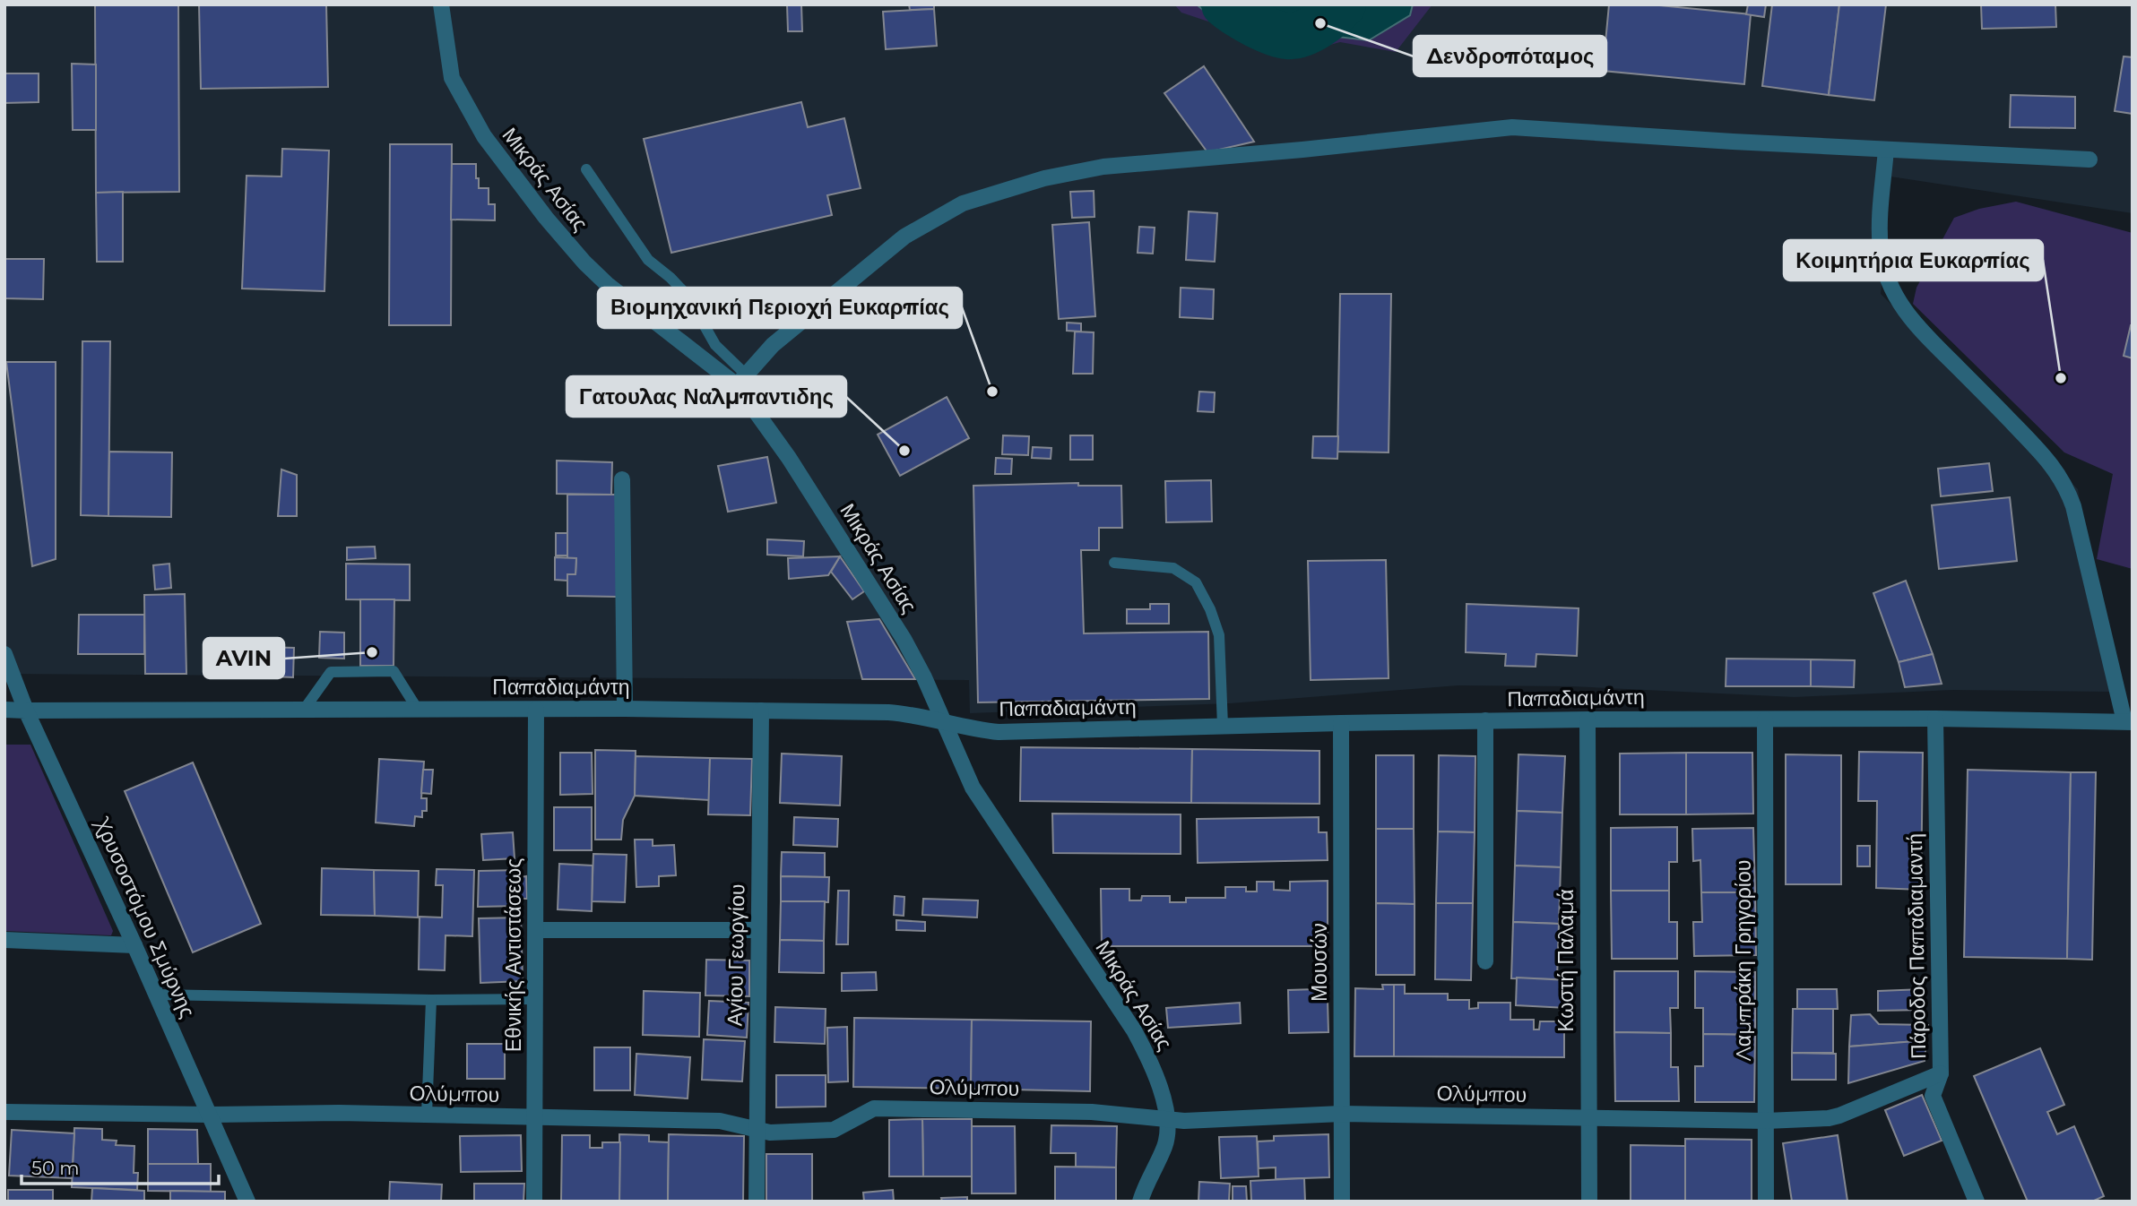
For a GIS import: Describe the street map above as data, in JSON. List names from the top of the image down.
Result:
{
  "streets": {
    "street": [
      "Μικράς Ασίας",
      "Παπαδιαμάντη",
      "Χρυσοστόμου Σμύρνης",
      "Πάροδος Παπαδιαμαντή",
      "Εθνικής Αντιστάσεως",
      "Αγίου Γεωργίου",
      "Κωστή Παλαμά",
      "Λαμπράκη Γρηγορίου",
      "Μουσών",
      "Ολύμπου"
    ]
  },
  "crossings": [
    ["Μικράς Ασίας", "Παπαδιαμάντη"],
    ["Μικράς Ασίας", "Ολύμπου"],
    ["Παπαδιαμάντη", "Χρυσοστόμου Σμύρνης"],
    ["Παπαδιαμάντη", "Πάροδος Παπαδιαμαντή"],
    ["Παπαδιαμάντη", "Εθνικής Αντιστάσεως"],
    ["Παπαδιαμάντη", "Αγίου Γεωργίου"],
    ["Παπαδιαμάντη", "Κωστή Παλαμά"],
    ["Παπαδιαμάντη", "Λαμπράκη Γρηγορίου"],
    ["Παπαδιαμάντη", "Μουσών"],
    ["Χρυσοστόμου Σμύρνης", "Ολύμπου"],
    ["Πάροδος Παπαδιαμαντή", "Ολύμπου"],
    ["Εθνικής Αντιστάσεως", "Ολύμπου"],
    ["Αγίου Γεωργίου", "Ολύμπου"],
    ["Κωστή Παλαμά", "Ολύμπου"],
    ["Λαμπράκη Γρηγορίου", "Ολύμπου"],
    ["Μουσών", "Ολύμπου"]
  ],
  "places": [
    "Δενδροπόταμος",
    "Κοιμητήρια Ευκαρπίας",
    "Βιομηχανική Περιοχή Ευκαρπίας",
    "Γατουλας Ναλμπαντιδης",
    "AVIN"
  ],
  "scale_bar": "50 m"
}
